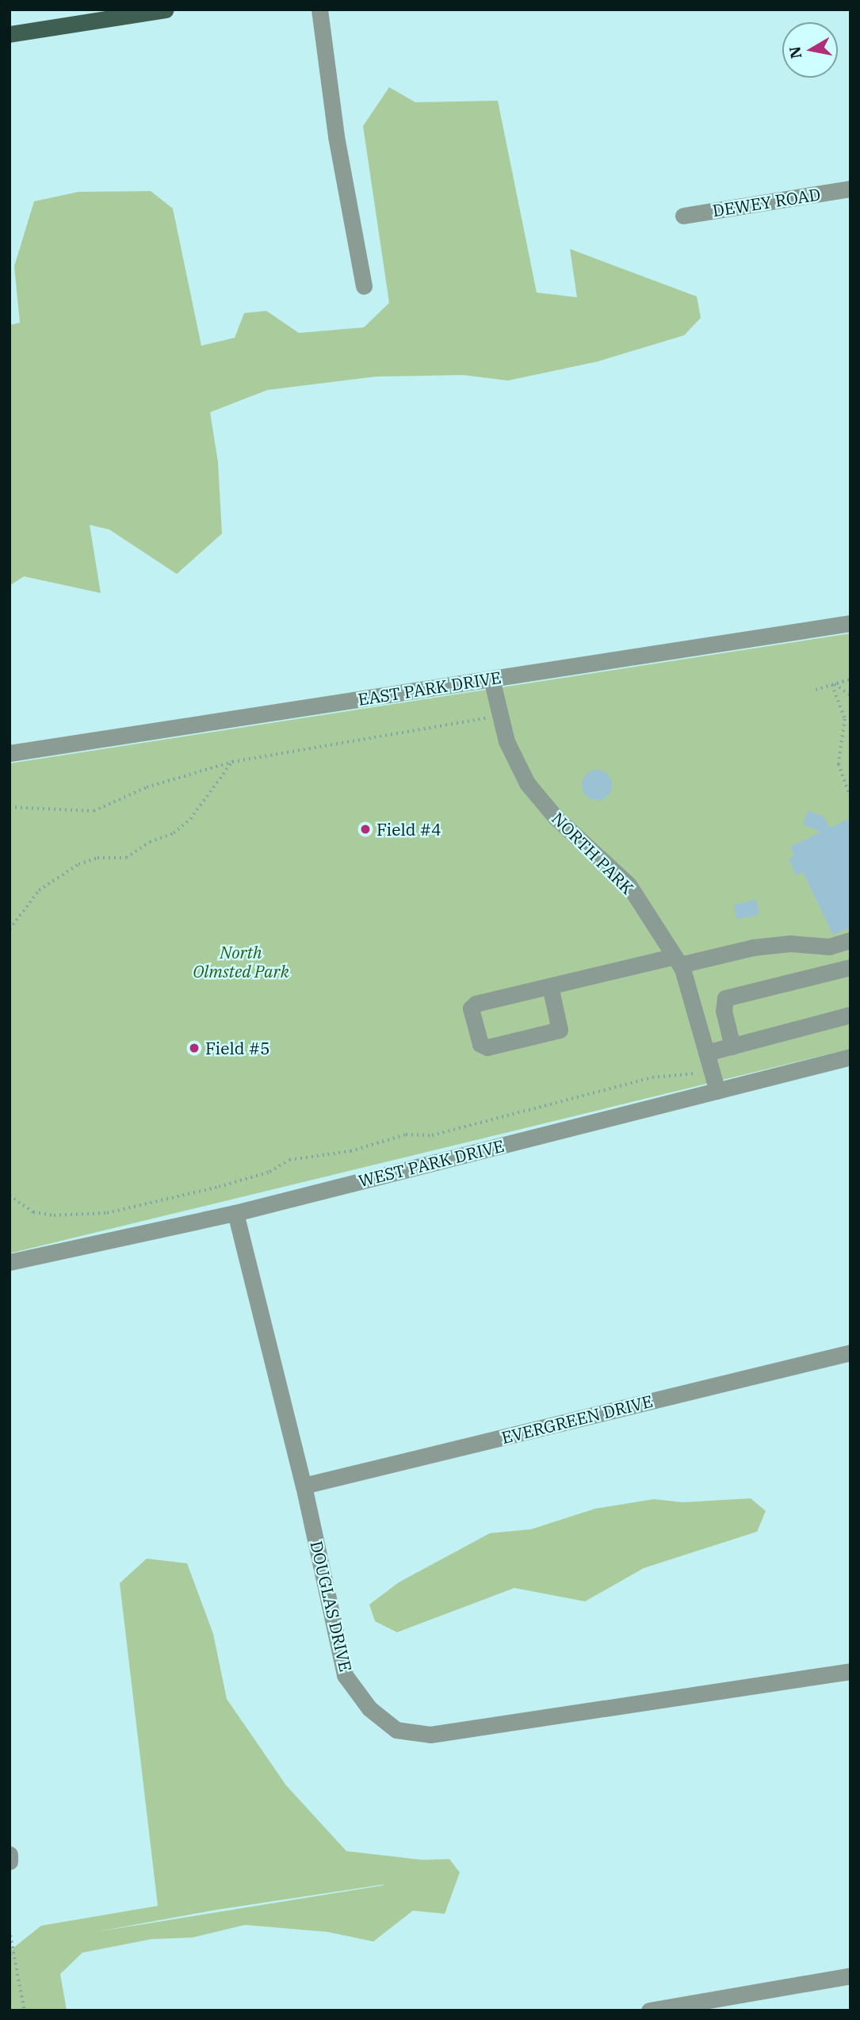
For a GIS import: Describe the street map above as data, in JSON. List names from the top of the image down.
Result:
{
  "streets": {
    "street": [
      "DEWEY ROAD",
      "EAST PARK DRIVE",
      "NORTH PARK",
      "WEST PARK DRIVE",
      "EVERGREEN DRIVE",
      "DOUGLAS DRIVE"
    ]
  },
  "crossings": [
    ["EAST PARK DRIVE", "NORTH PARK"],
    ["NORTH PARK", "WEST PARK DRIVE"],
    ["WEST PARK DRIVE", "DOUGLAS DRIVE"],
    ["EVERGREEN DRIVE", "DOUGLAS DRIVE"]
  ],
  "parks": ["North Olmsted Park"],
  "places": ["Field #4", "Field #5"],
  "north": "left"
}
